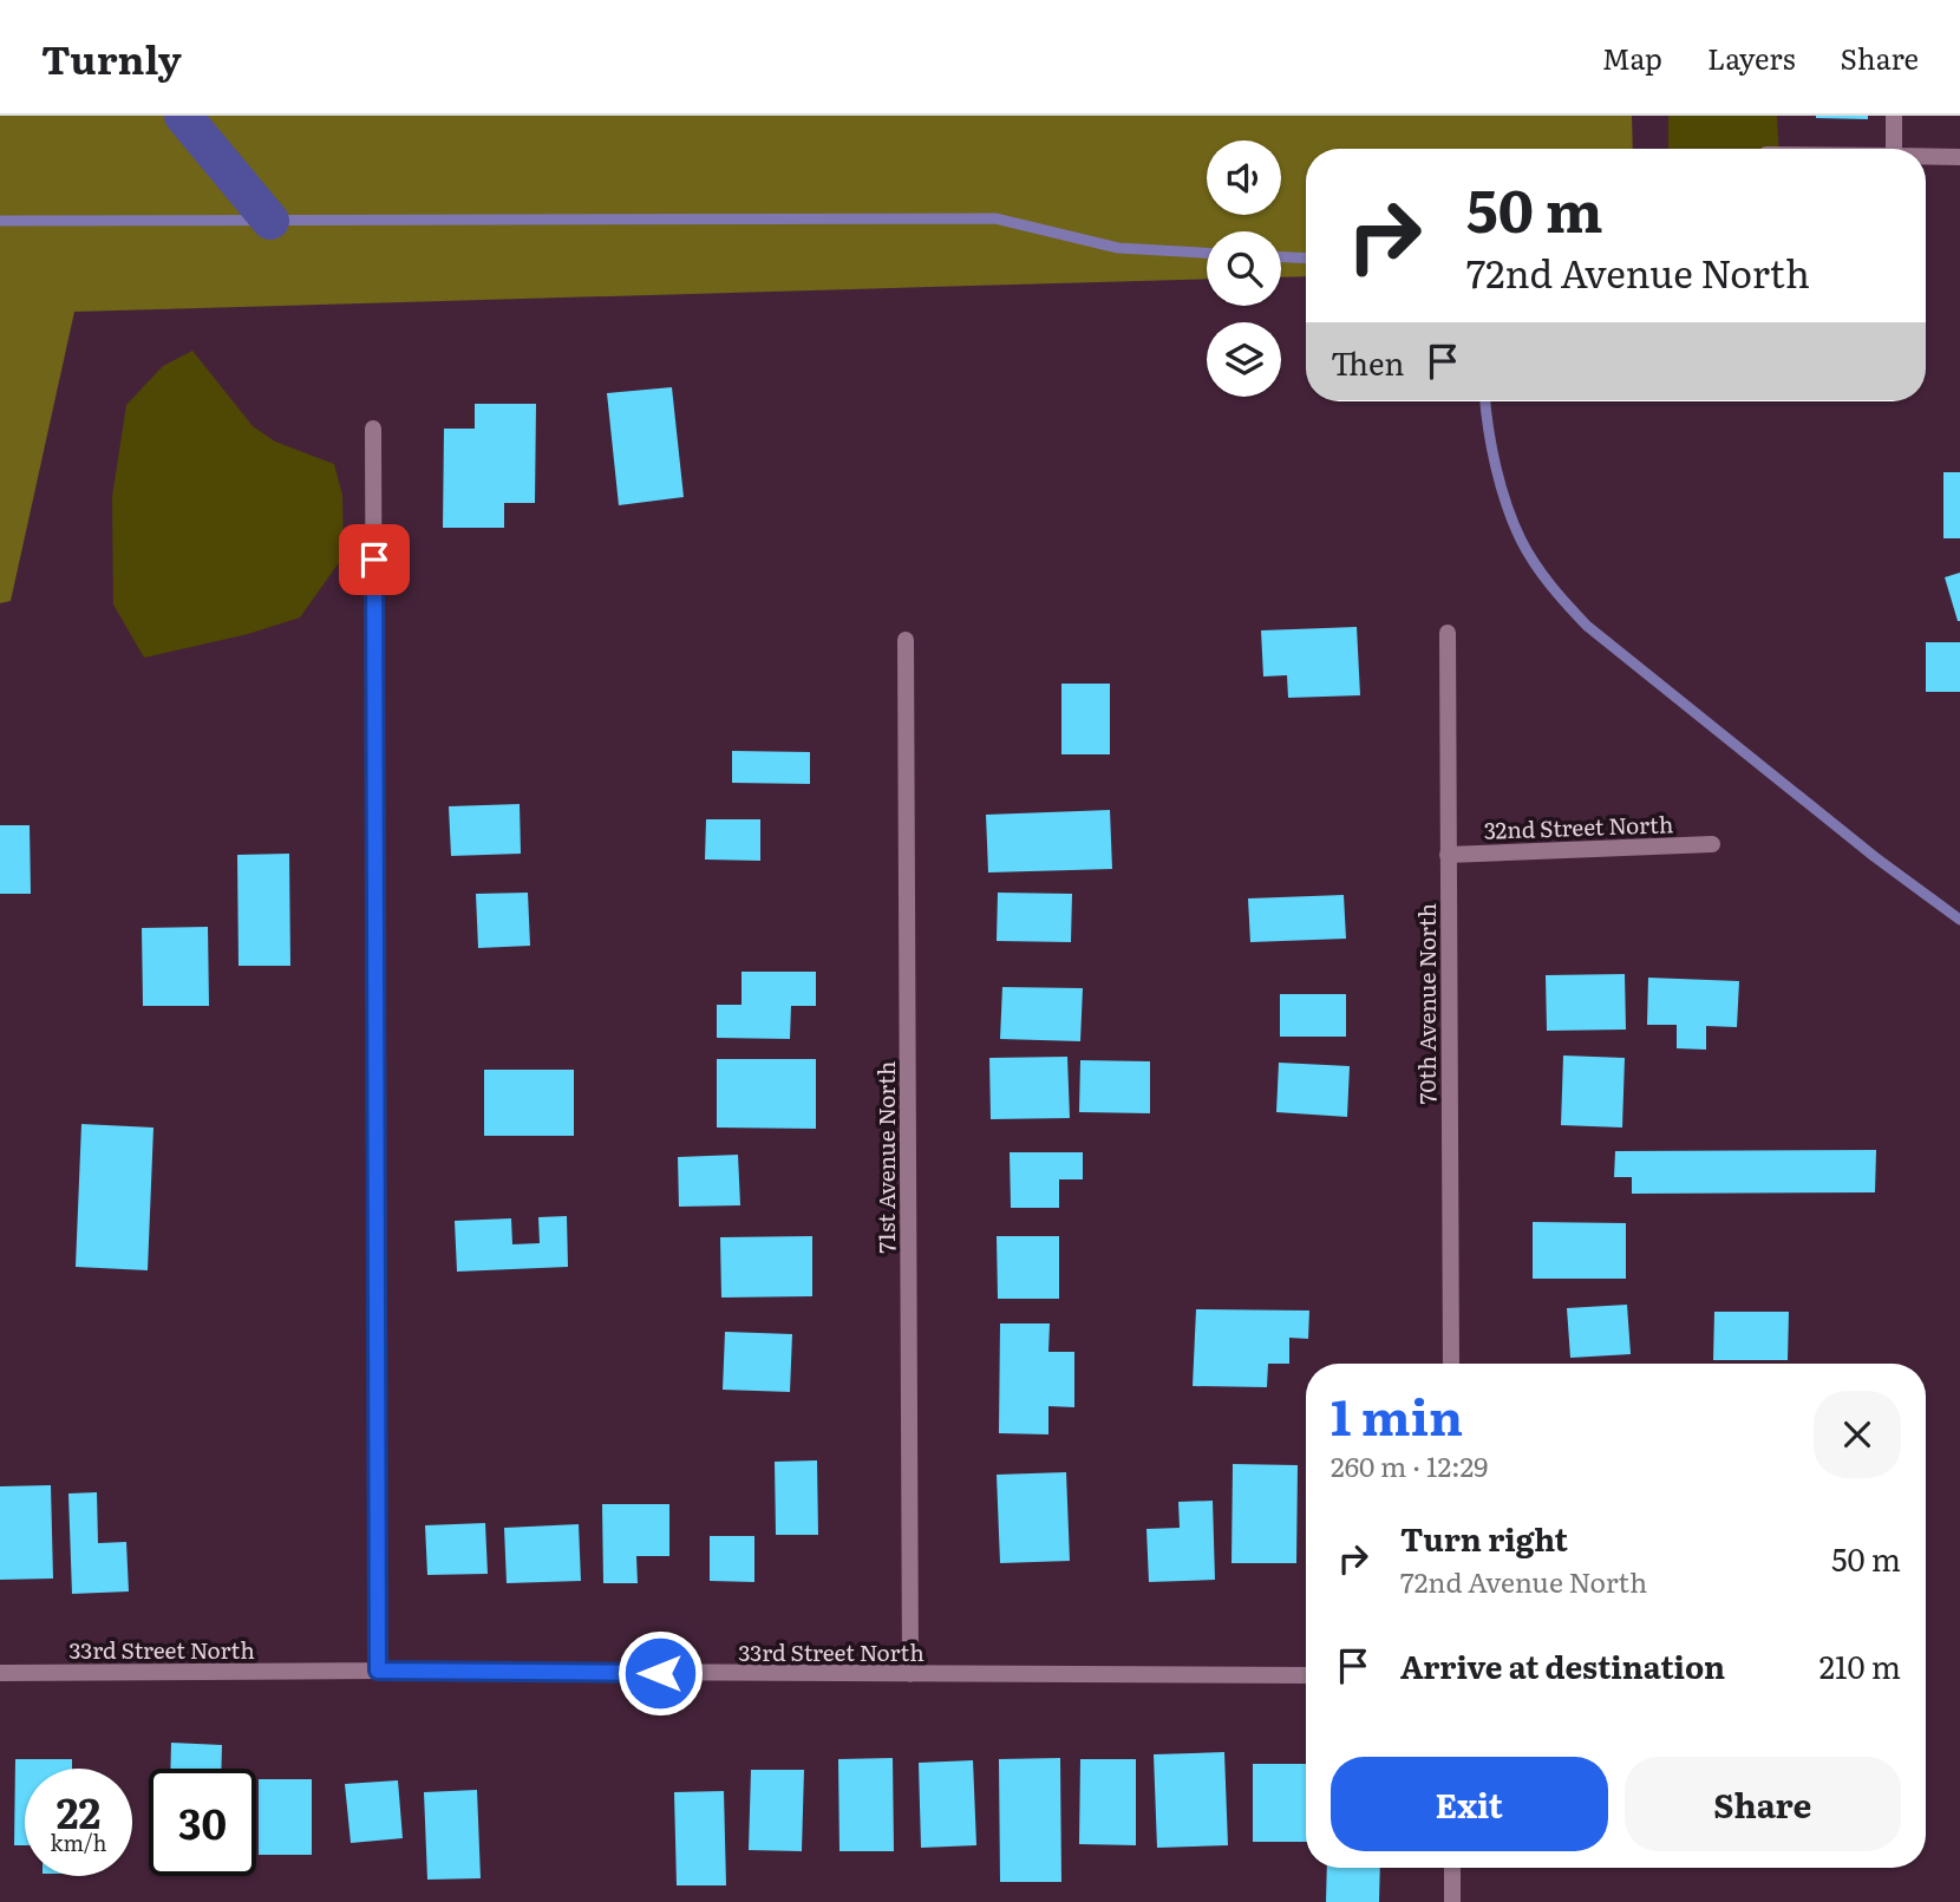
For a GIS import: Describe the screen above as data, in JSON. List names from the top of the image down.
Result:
{
  "streets": {
    "street": [
      "32nd Street North",
      "70th Avenue North",
      "71st Avenue North",
      "33rd Street North"
    ]
  },
  "crossings": [
    ["32nd Street North", "70th Avenue North"],
    ["71st Avenue North", "33rd Street North"]
  ],
  "page": {
    "header": "Turnly",
    "nav": ["Map", "Layers", "Share"],
    "turn": ["50 m", "72nd Avenue North"],
    "then": "Then",
    "heading": ["1 min", "260 m · 12:29"],
    "list": [
      {
        "name": "Turn right",
        "note": "72nd Avenue North",
        "value": "50 m"
      },
      {
        "name": "Arrive at destination",
        "value": "210 m"
      }
    ],
    "buttons": ["Exit", "Share"],
    "speed": "22 km/h",
    "limit": "30"
  }
}
